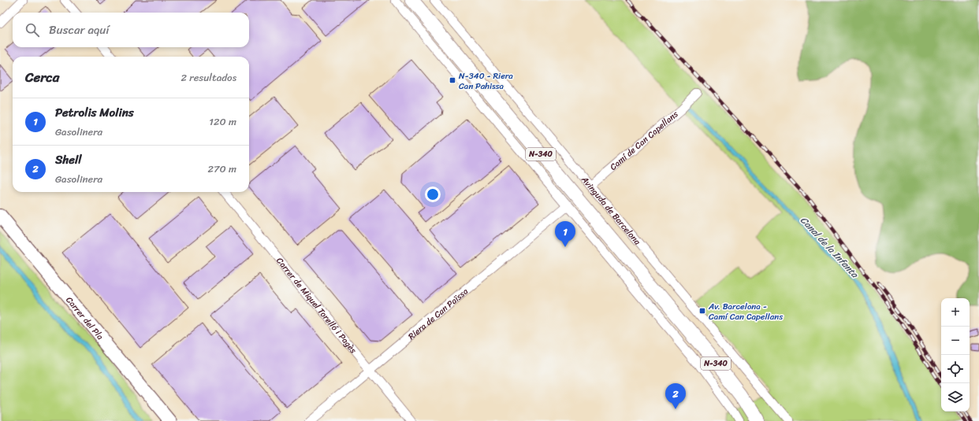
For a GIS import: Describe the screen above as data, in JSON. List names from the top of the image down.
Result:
{
  "streets": {
    "main road": ["N-340", "Avinguda de Barcelona", "Carrer del Pla"],
    "street": ["Camí de Can Capellans", "Carrer de Miquel Torelló i Pagès", "Riera de Can Païssa"]
  },
  "crossings": [
    ["Camí de Can Capellans", "Avinguda de Barcelona"],
    ["Avinguda de Barcelona", "Riera de Can Païssa"],
    ["Carrer de Miquel Torelló i Pagès", "Riera de Can Païssa"]
  ],
  "water": ["Canal de la Infanta"],
  "places": {
    "transit": ["N-340 - Riera Can Pahissa", "Av. Barcelona - Camí Can Capellans"]
  },
  "page": {
    "search": "Buscar aquí",
    "heading": ["Cerca", "2 resultados"],
    "list": [
      {
        "mark": "1",
        "name": "Petrolis Molins",
        "note": "Gasolinera",
        "value": "120 m"
      },
      {
        "mark": "2",
        "name": "Shell",
        "note": "Gasolinera",
        "value": "270 m"
      }
    ],
    "pins": ["1", "2"],
    "map_buttons": ["+", "−"]
  }
}
